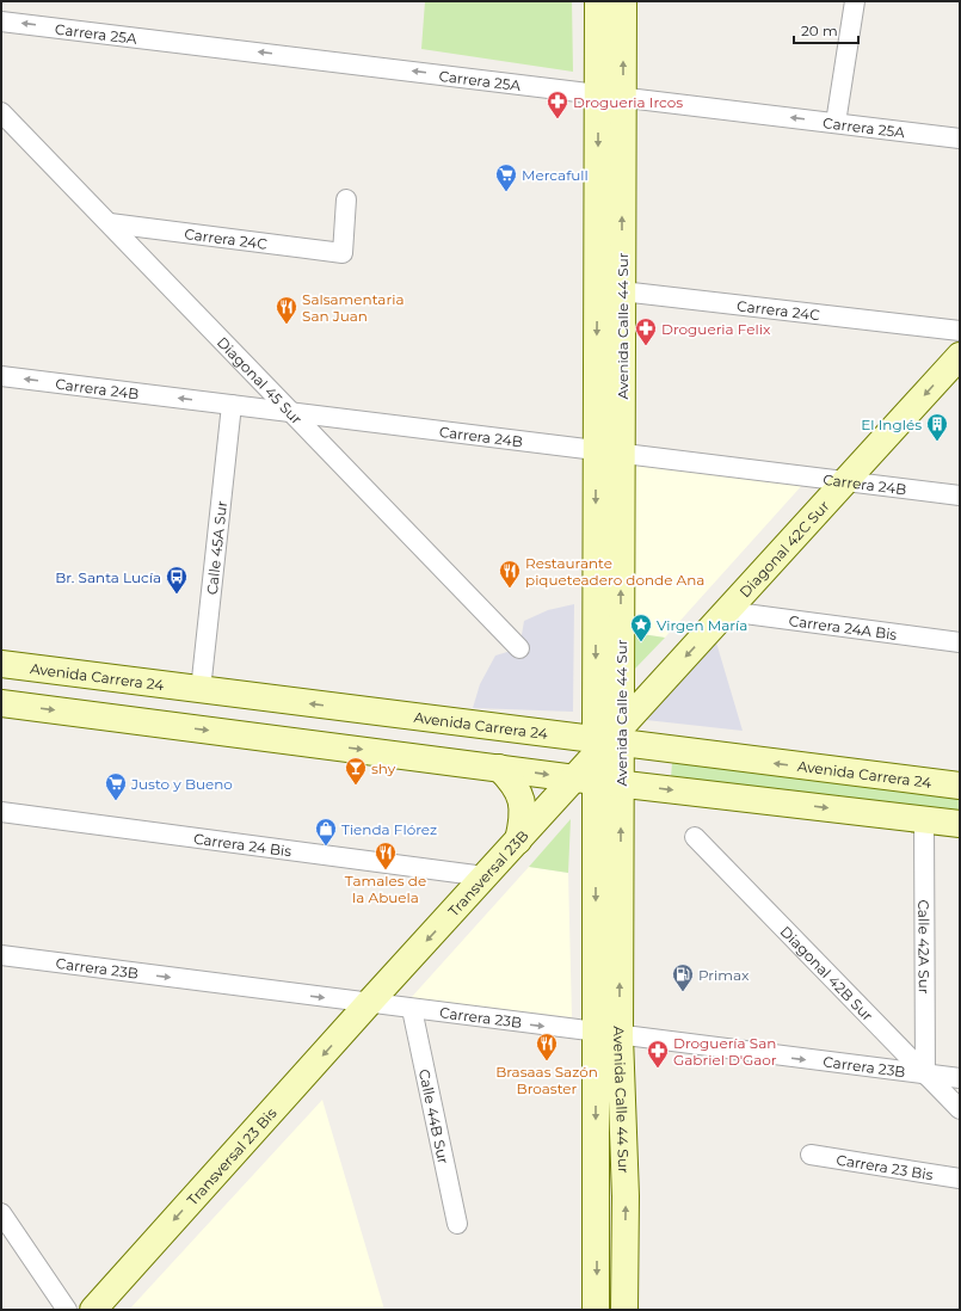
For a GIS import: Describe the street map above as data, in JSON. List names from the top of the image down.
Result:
{
  "streets": {
    "main road": [
      "Avenida Calle 44 Sur",
      "Diagonal 42C Sur",
      "Avenida Carrera 24",
      "Transversal 23B",
      "Transversal 23 Bis"
    ],
    "street": [
      "Carrera 25A",
      "Carrera 24C",
      "Diagonal 45 Sur",
      "Carrera 24B",
      "Calle 45A Sur",
      "Carrera 24A Bis",
      "Carrera 24 Bis",
      "Calle 42A Sur",
      "Carrera 23B",
      "Diagonal 42B Sur",
      "Calle 44B Sur",
      "Carrera 23 Bis"
    ]
  },
  "crossings": [
    ["Carrera 25A", "Avenida Calle 44 Sur"],
    ["Carrera 24C", "Avenida Calle 44 Sur"],
    ["Carrera 24C", "Diagonal 45 Sur"],
    ["Avenida Calle 44 Sur", "Carrera 24B"],
    ["Avenida Calle 44 Sur", "Diagonal 42C Sur"],
    ["Avenida Calle 44 Sur", "Avenida Carrera 24"],
    ["Avenida Calle 44 Sur", "Transversal 23B"],
    ["Avenida Calle 44 Sur", "Carrera 23B"],
    ["Diagonal 45 Sur", "Carrera 24B"],
    ["Carrera 24B", "Calle 45A Sur"],
    ["Carrera 24B", "Diagonal 42C Sur"],
    ["Calle 45A Sur", "Avenida Carrera 24"],
    ["Diagonal 42C Sur", "Carrera 24A Bis"],
    ["Diagonal 42C Sur", "Avenida Carrera 24"],
    ["Diagonal 42C Sur", "Transversal 23B"],
    ["Avenida Carrera 24", "Transversal 23B"],
    ["Avenida Carrera 24", "Calle 42A Sur"],
    ["Carrera 24 Bis", "Transversal 23B"],
    ["Transversal 23B", "Carrera 23B"],
    ["Transversal 23B", "Transversal 23 Bis"],
    ["Calle 42A Sur", "Carrera 23B"],
    ["Calle 42A Sur", "Diagonal 42B Sur"],
    ["Carrera 23B", "Diagonal 42B Sur"],
    ["Carrera 23B", "Calle 44B Sur"],
    ["Carrera 23B", "Transversal 23 Bis"]
  ],
  "one_way": [
    "Carrera 25A",
    "Diagonal 42C Sur",
    "Transversal 23B",
    "Carrera 23B",
    "Transversal 23 Bis"
  ],
  "places": {
    "pharmacy": ["Drogueria Ircos", "Drogueria Felix", "Droguería San Gabriel D'Gaor"],
    "supermarket": ["Mercafull", "Justo y Bueno"],
    "restaurant": [
      "Salsamentaria San Juan",
      "Restaurante piqueteadero donde Ana",
      "Tamales de la Abuela",
      "Brasaas Sazón Broaster"
    ],
    "building": ["El Inglés"],
    "bus stop": ["Br. Santa Lucía"],
    "place": ["Virgen María"],
    "bar": ["shy"],
    "shop": ["Tienda Flórez"],
    "fuel station": ["Primax"]
  },
  "scale_bar": "20 m"
}
